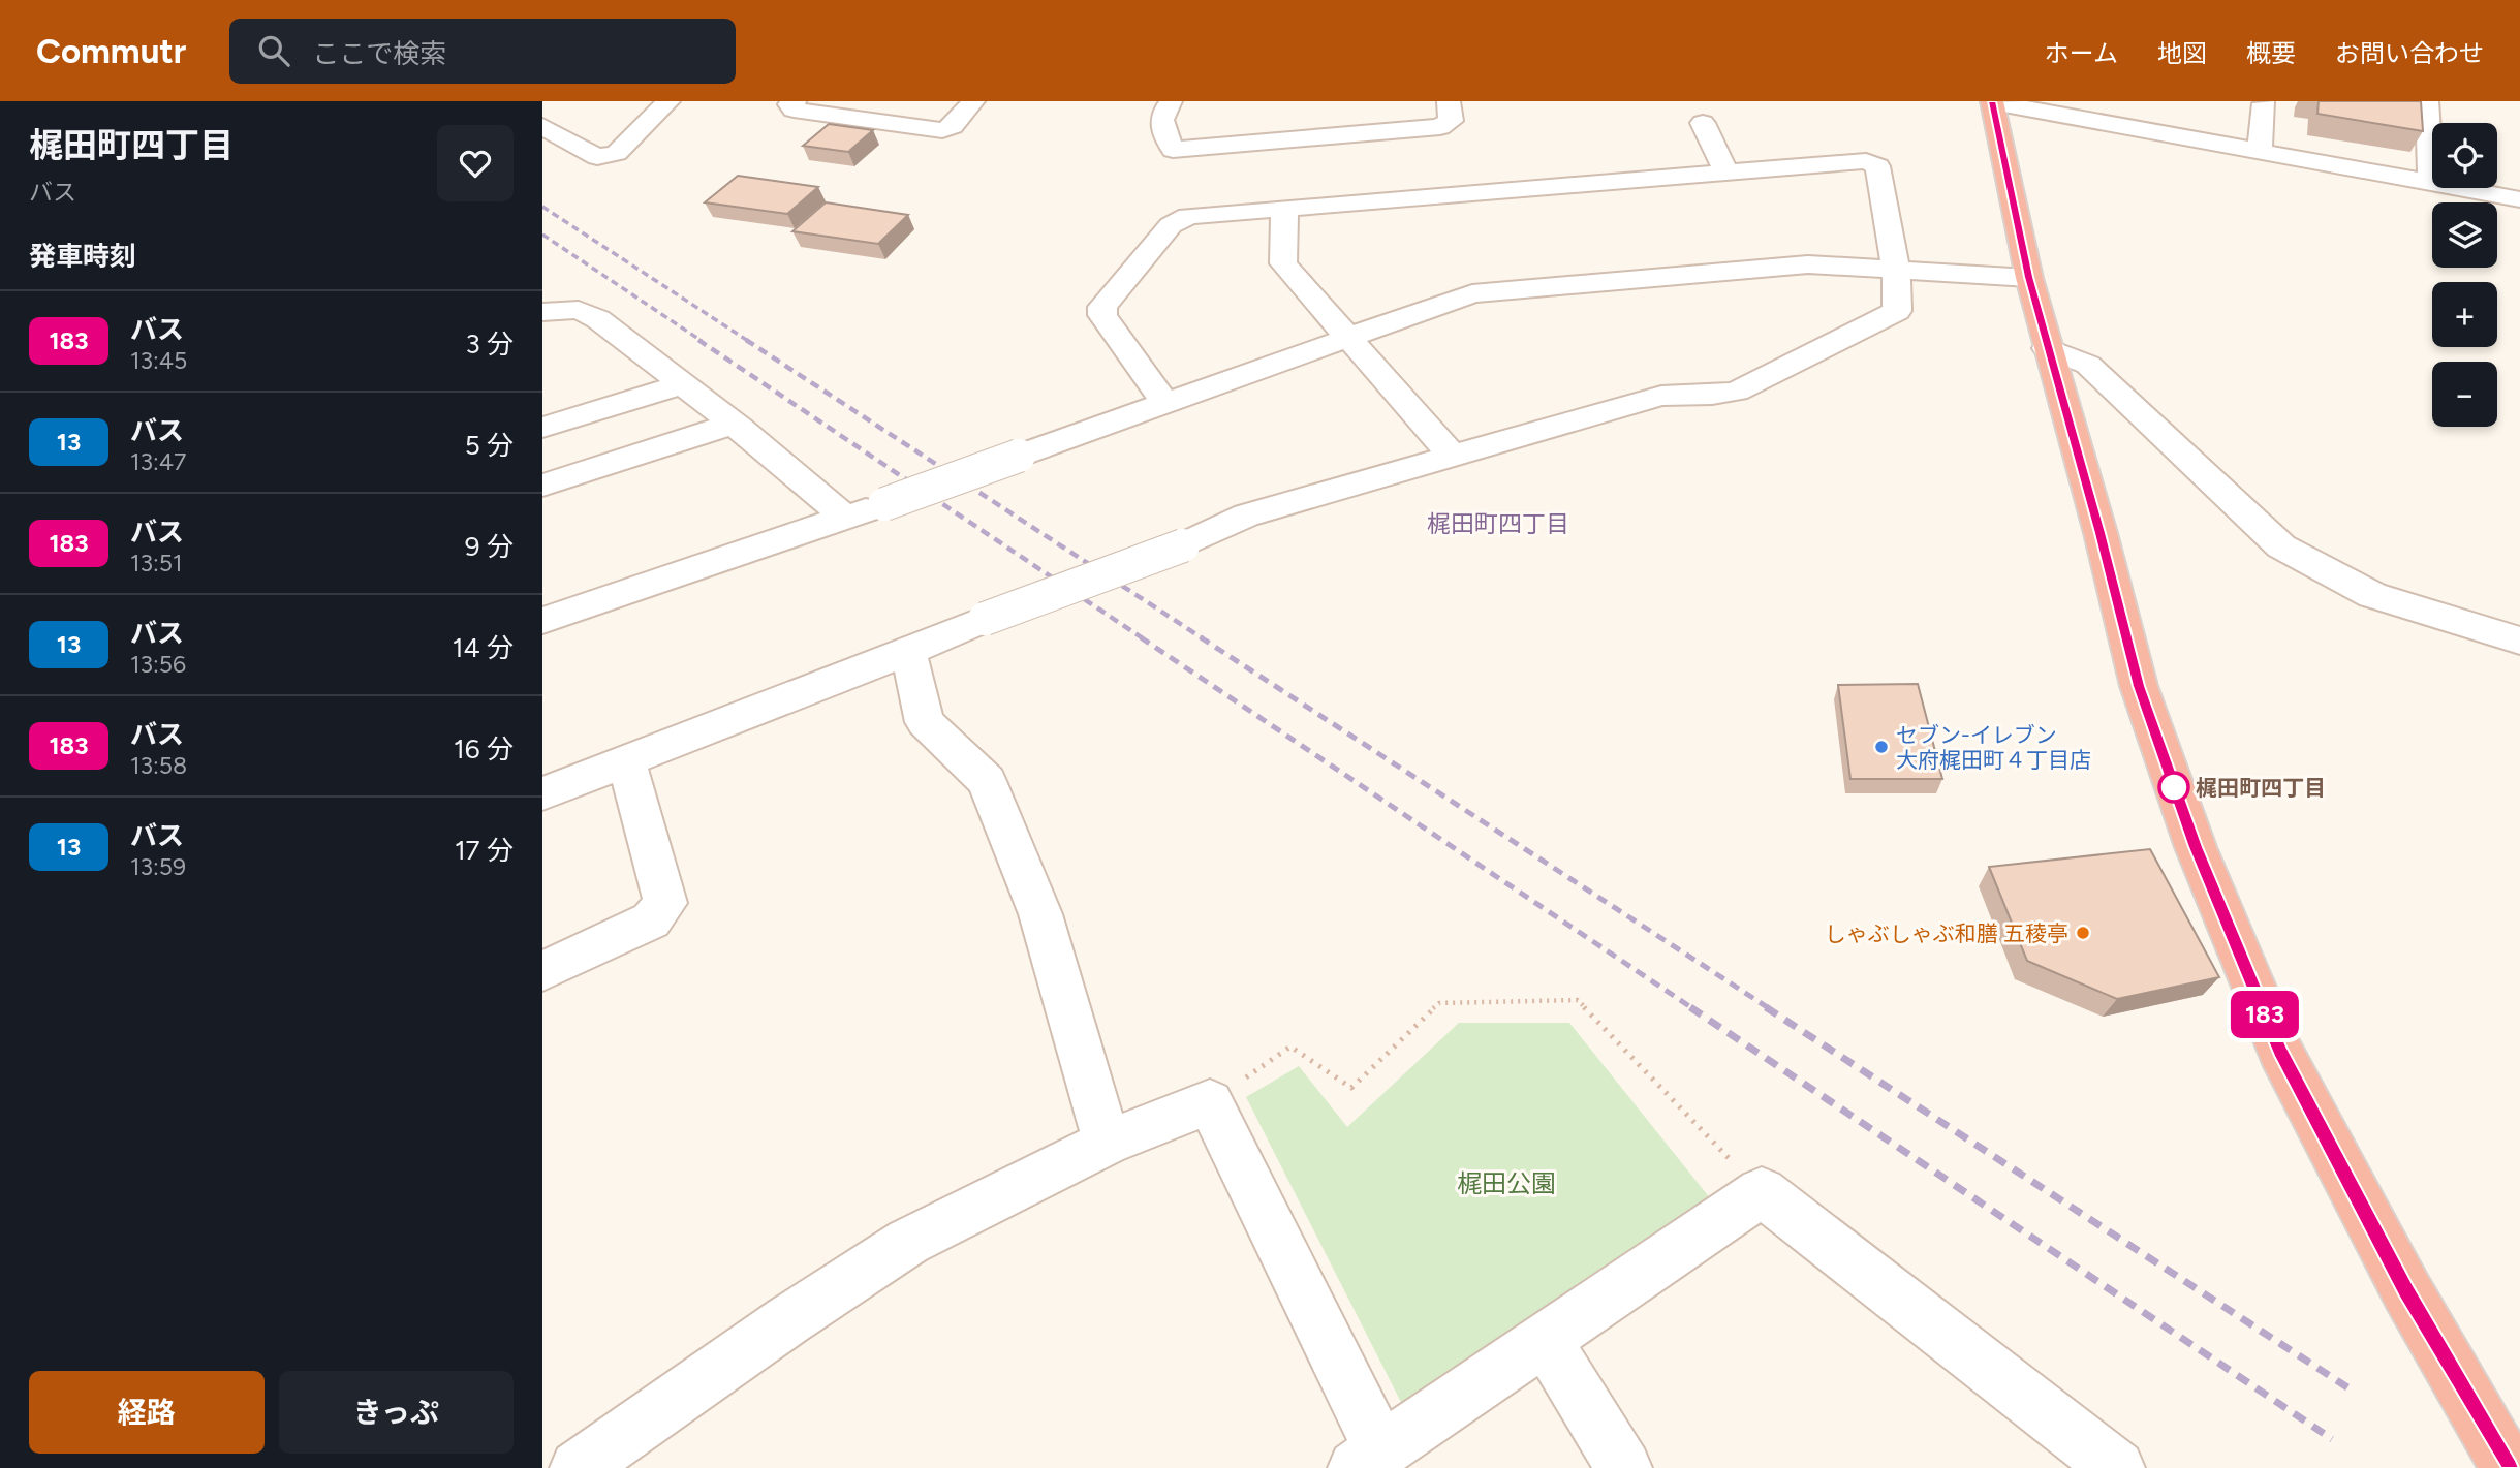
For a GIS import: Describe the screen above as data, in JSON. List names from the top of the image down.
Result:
{
  "districts": ["梶田町四丁目"],
  "parks": ["梶田公園"],
  "places": ["セブン-イレブン 大府梶田町４丁目店", "梶田町四丁目", "しゃぶしゃぶ和膳 五稜亭"],
  "lines": ["bus line 183"],
  "page": {
    "header": "Commutr",
    "search": "ここで検索",
    "nav": [
      "ホーム",
      "地図",
      "概要",
      "お問い合わせ"
    ],
    "heading": [
      ["梶田町四丁目", "バス"],
      "発車時刻"
    ],
    "on_map": "183",
    "map_buttons": ["+", "−"],
    "list": [
      {
        "mark": "183",
        "name": "バス",
        "note": "13:45",
        "value": "3 分"
      },
      {
        "mark": "13",
        "name": "バス",
        "note": "13:47",
        "value": "5 分"
      },
      {
        "mark": "183",
        "name": "バス",
        "note": "13:51",
        "value": "9 分"
      },
      {
        "mark": "13",
        "name": "バス",
        "note": "13:56",
        "value": "14 分"
      },
      {
        "mark": "183",
        "name": "バス",
        "note": "13:58",
        "value": "16 分"
      },
      {
        "mark": "13",
        "name": "バス",
        "note": "13:59",
        "value": "17 分"
      }
    ],
    "buttons": ["経路", "きっぷ"]
  }
}
